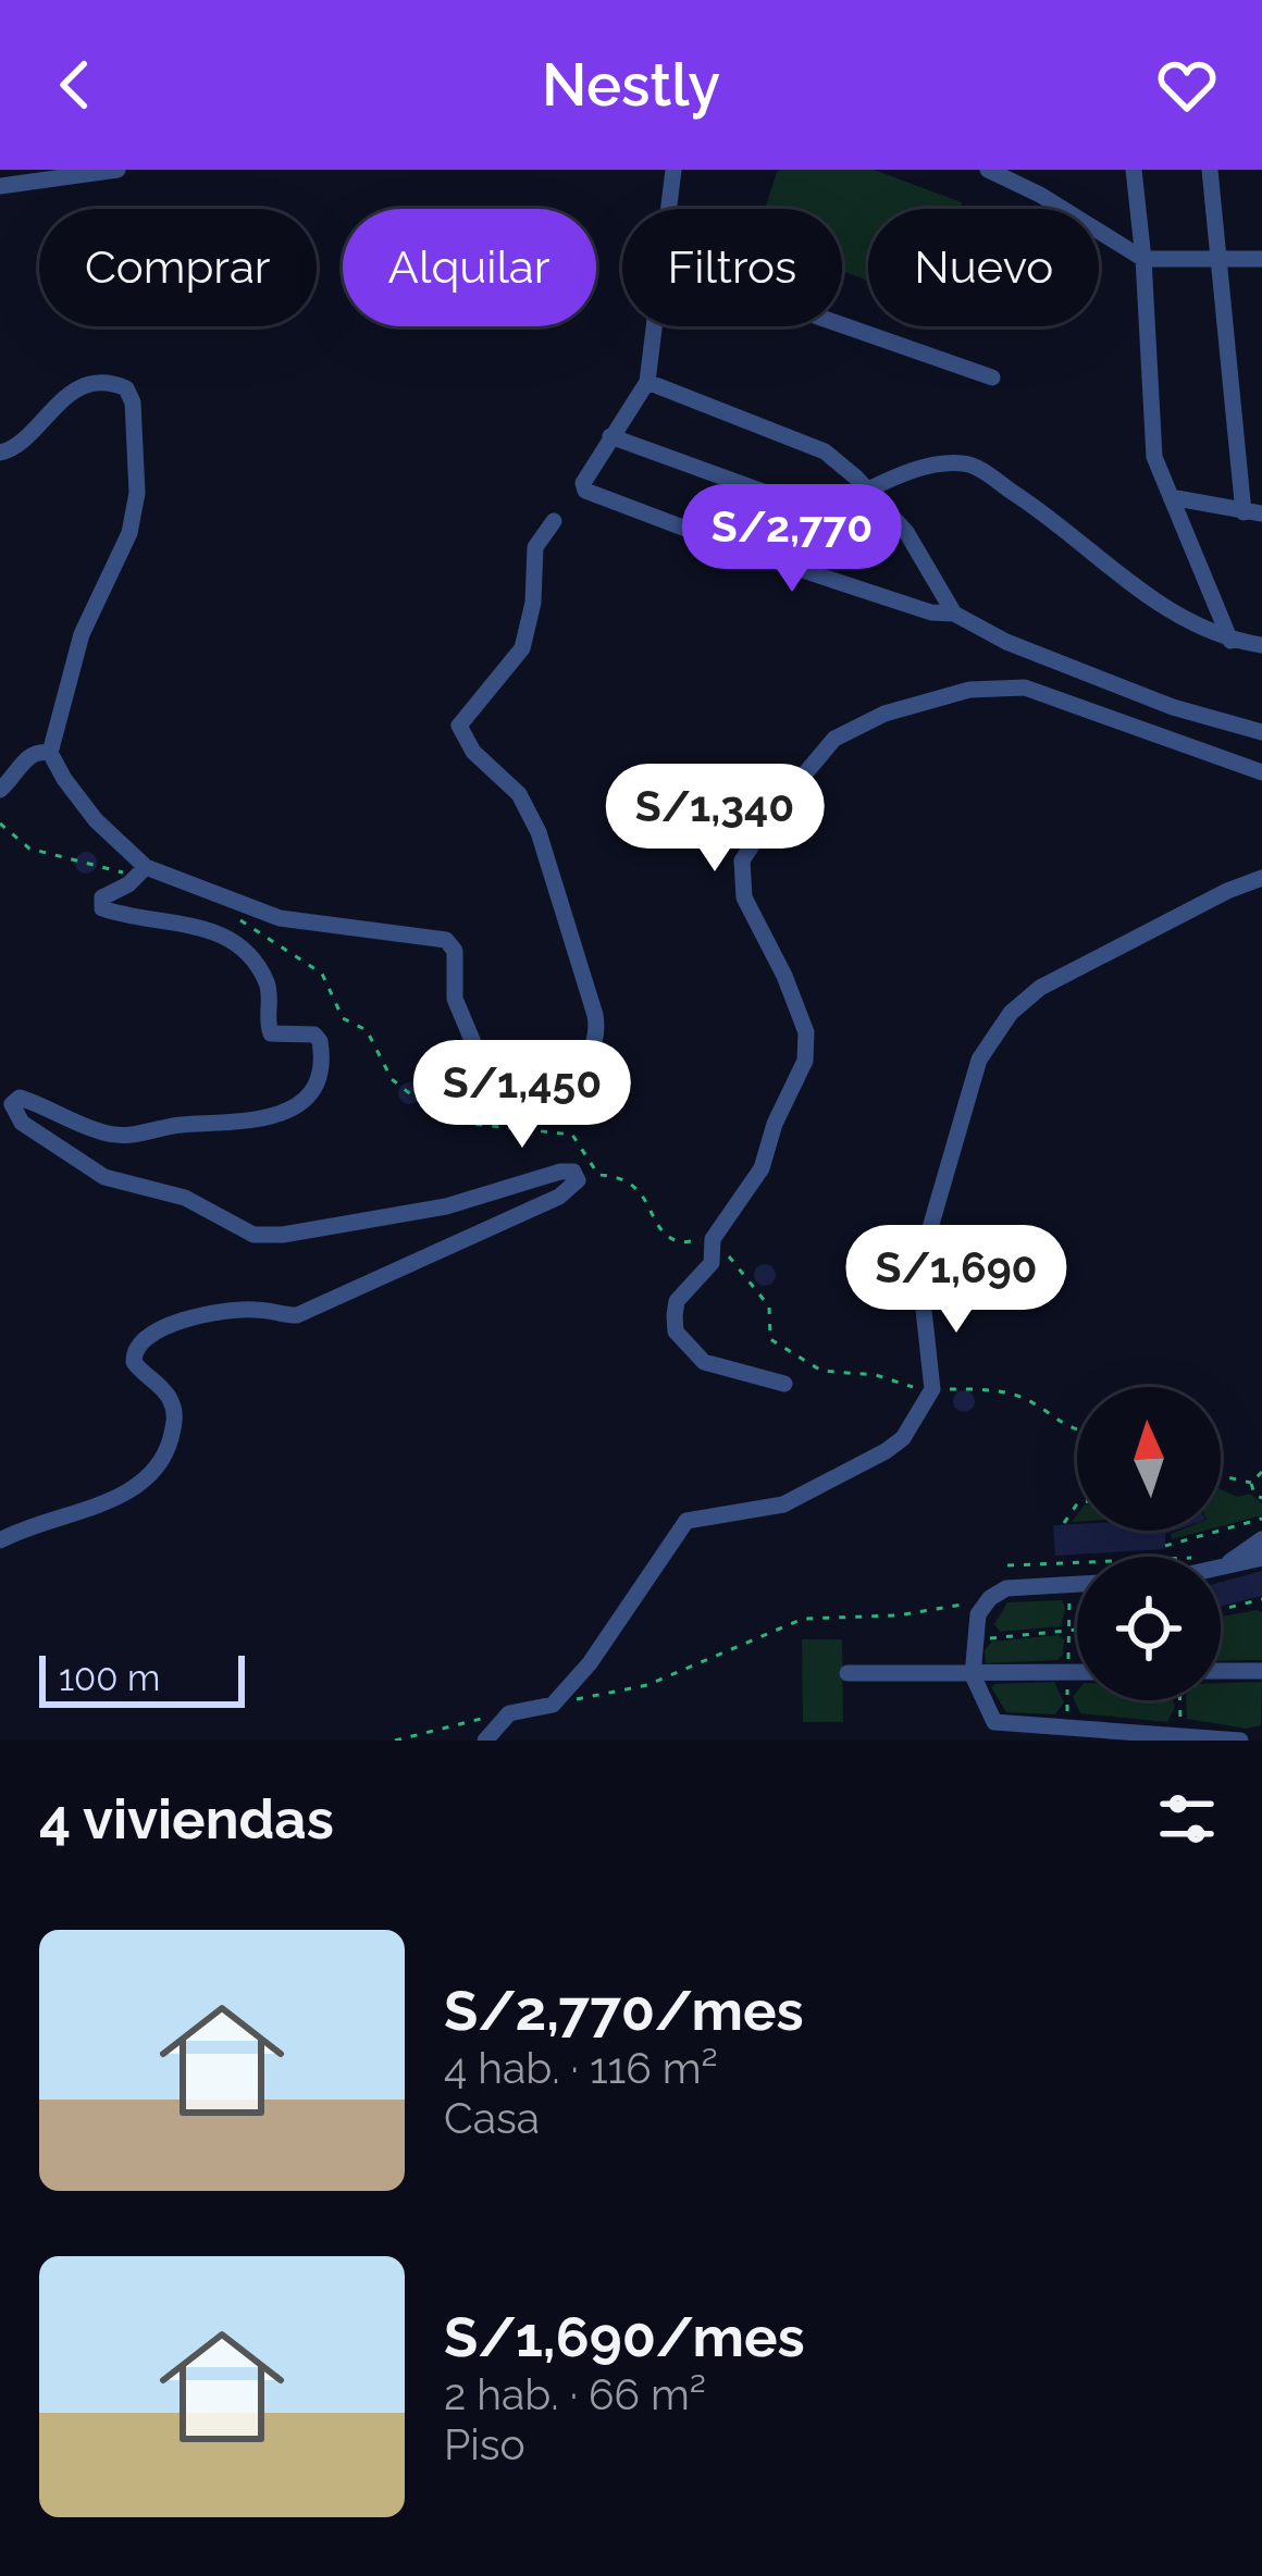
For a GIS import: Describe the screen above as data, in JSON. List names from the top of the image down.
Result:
{
  "scale_bar": "100 m",
  "north": "top",
  "page": {
    "header": "Nestly",
    "chip": [
      "Comprar",
      "Alquilar",
      "Filtros",
      "Nuevo"
    ],
    "price": [
      "S/2,770",
      "S/1,340",
      "S/1,450",
      "S/1,690"
    ],
    "scale": "100 m",
    "heading": "4 viviendas",
    "list": [
      {
        "name": "S/2,770/mes",
        "note": "4 hab. · 116 m² · Casa"
      },
      {
        "name": "S/1,690/mes",
        "note": "2 hab. · 66 m² · Piso"
      }
    ]
  }
}
